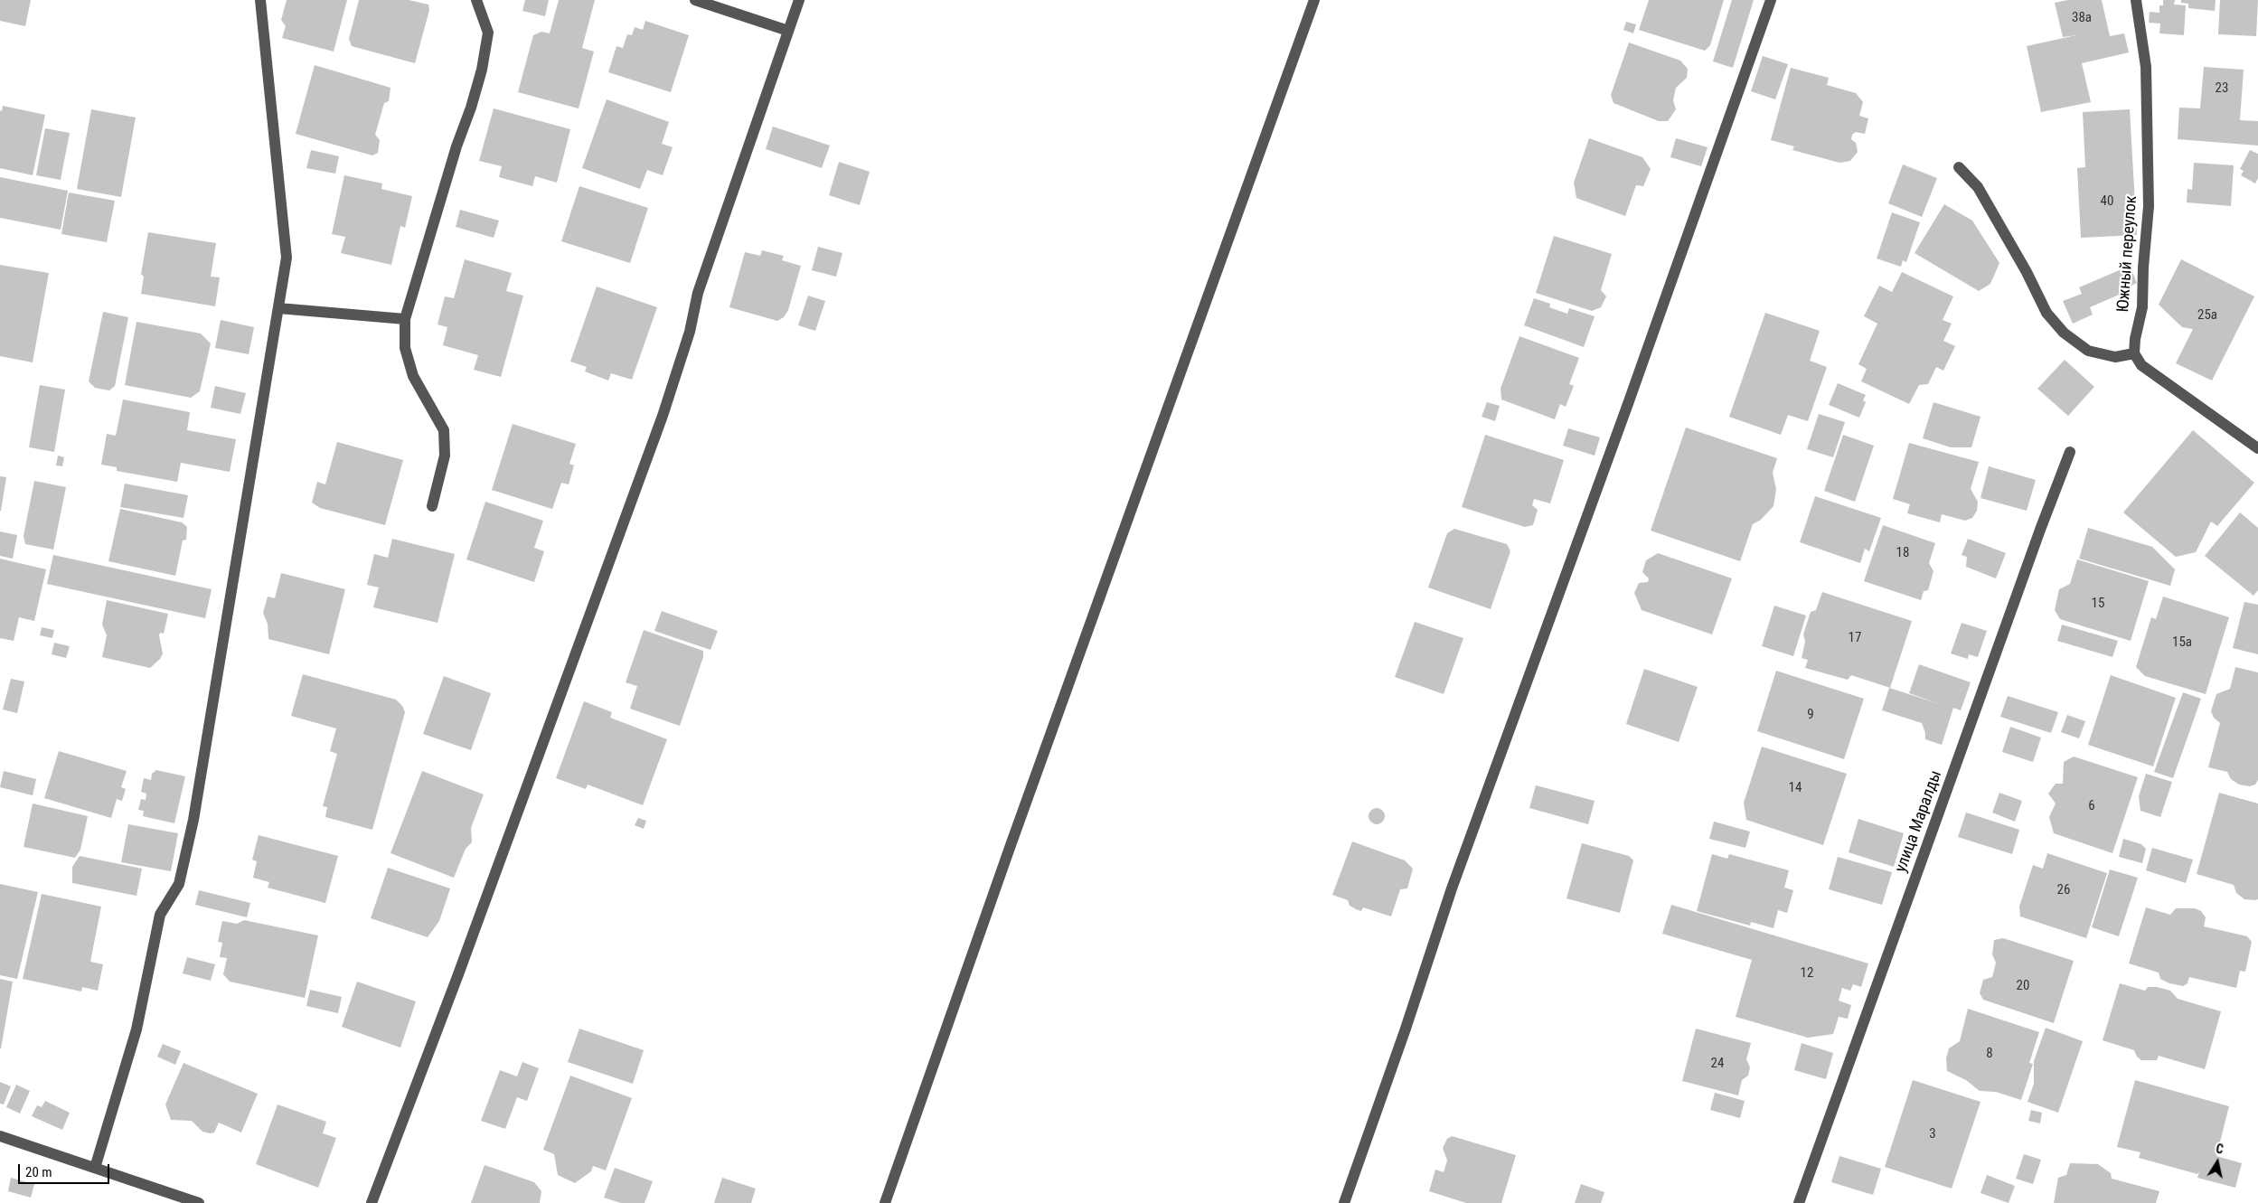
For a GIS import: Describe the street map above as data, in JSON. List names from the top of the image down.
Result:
{
  "streets": {
    "street": ["Южный переулок", "улица Маралды"]
  },
  "house_numbers": [
    "38а",
    "23",
    "40",
    "25а",
    "18",
    "15",
    "17",
    "15а",
    "9",
    "14",
    "6",
    "26",
    "12",
    "20",
    "8",
    "24",
    "3"
  ],
  "scale_bar": "20 m",
  "north": "top"
}
